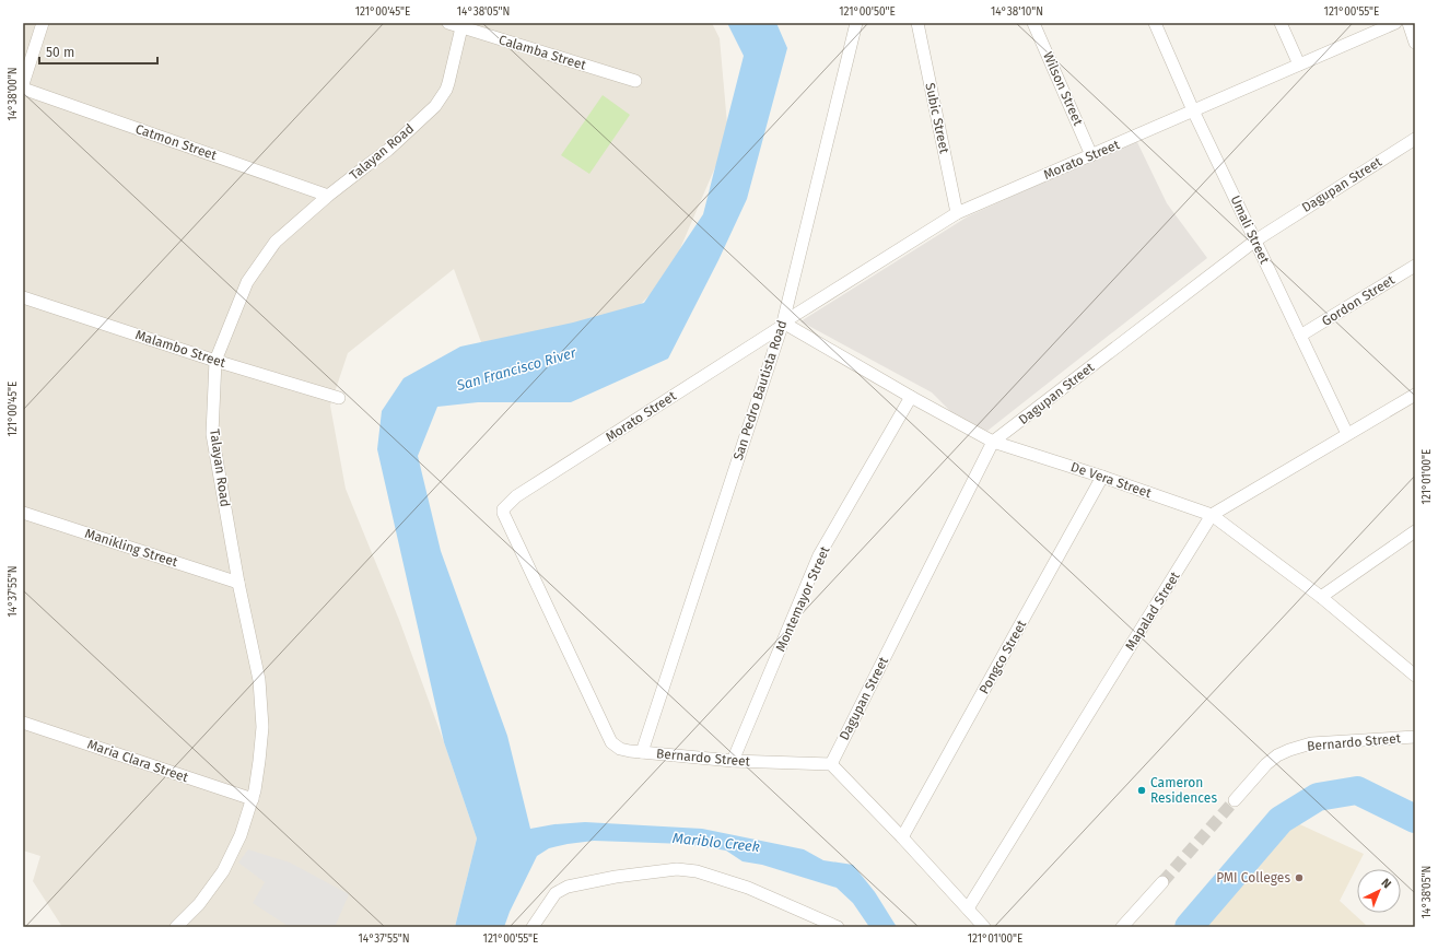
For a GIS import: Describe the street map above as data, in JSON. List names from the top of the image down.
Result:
{
  "streets": {
    "street": [
      "Calamba Street",
      "Wilson Street",
      "Subic Street",
      "Catmon Street",
      "Talayan Road",
      "Morato Street",
      "Dagupan Street",
      "Umali Street",
      "Gordon Street",
      "Malambo Street",
      "San Pedro Bautista Road",
      "De Vera Street",
      "Manikling Street",
      "Montemayor Street",
      "Mapalad Street",
      "Pongco Street",
      "Bernardo Street",
      "Maria Clara Street"
    ]
  },
  "crossings": [
    ["Calamba Street", "Talayan Road"],
    ["Wilson Street", "Morato Street"],
    ["Subic Street", "Morato Street"],
    ["Catmon Street", "Talayan Road"],
    ["Talayan Road", "Malambo Street"],
    ["Talayan Road", "Manikling Street"],
    ["Talayan Road", "Maria Clara Street"],
    ["Morato Street", "Umali Street"],
    ["Morato Street", "San Pedro Bautista Road"],
    ["Morato Street", "De Vera Street"],
    ["Morato Street", "Bernardo Street"],
    ["Dagupan Street", "Umali Street"],
    ["Dagupan Street", "De Vera Street"],
    ["Dagupan Street", "Bernardo Street"],
    ["Umali Street", "Gordon Street"],
    ["Umali Street", "Mapalad Street"],
    ["San Pedro Bautista Road", "De Vera Street"],
    ["San Pedro Bautista Road", "Bernardo Street"],
    ["De Vera Street", "Montemayor Street"],
    ["De Vera Street", "Mapalad Street"],
    ["De Vera Street", "Pongco Street"],
    ["Montemayor Street", "Bernardo Street"]
  ],
  "water": ["San Francisco River", "Mariblo Creek"],
  "places": ["Cameron Residences", "PMI Colleges"],
  "scale_bar": "50 m",
  "north": "top right",
  "coordinates": [
    "121°00'45\"E",
    "14°38'05\"N",
    "121°00'50\"E",
    "14°38'10\"N",
    "121°00'55\"E",
    "14°38'00\"N",
    "121°01'00\"E",
    "14°37'55\"N"
  ]
}
